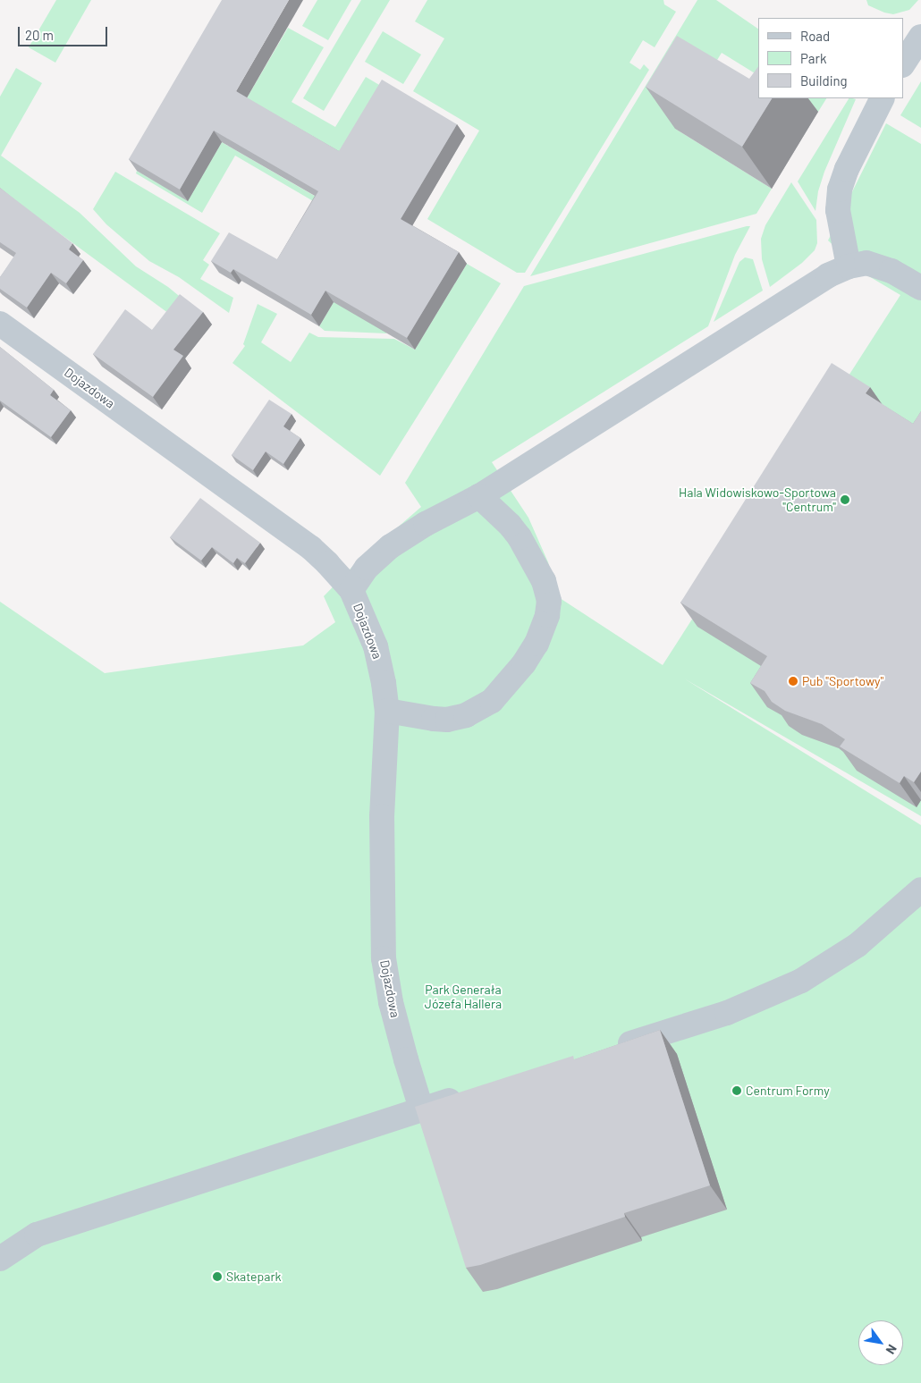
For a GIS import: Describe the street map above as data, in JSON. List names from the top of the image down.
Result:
{
  "streets": {
    "street": ["Dojazdowa"]
  },
  "parks": ["Park Generała Józefa Hallera"],
  "places": [
    "Hala Widowiskowo-Sportowa \"Centrum\"",
    "Pub \"Sportowy\"",
    "Centrum Formy",
    "Skatepark"
  ],
  "legend": ["Road", "Park", "Building"],
  "scale_bar": "20 m",
  "north": "bottom right"
}
